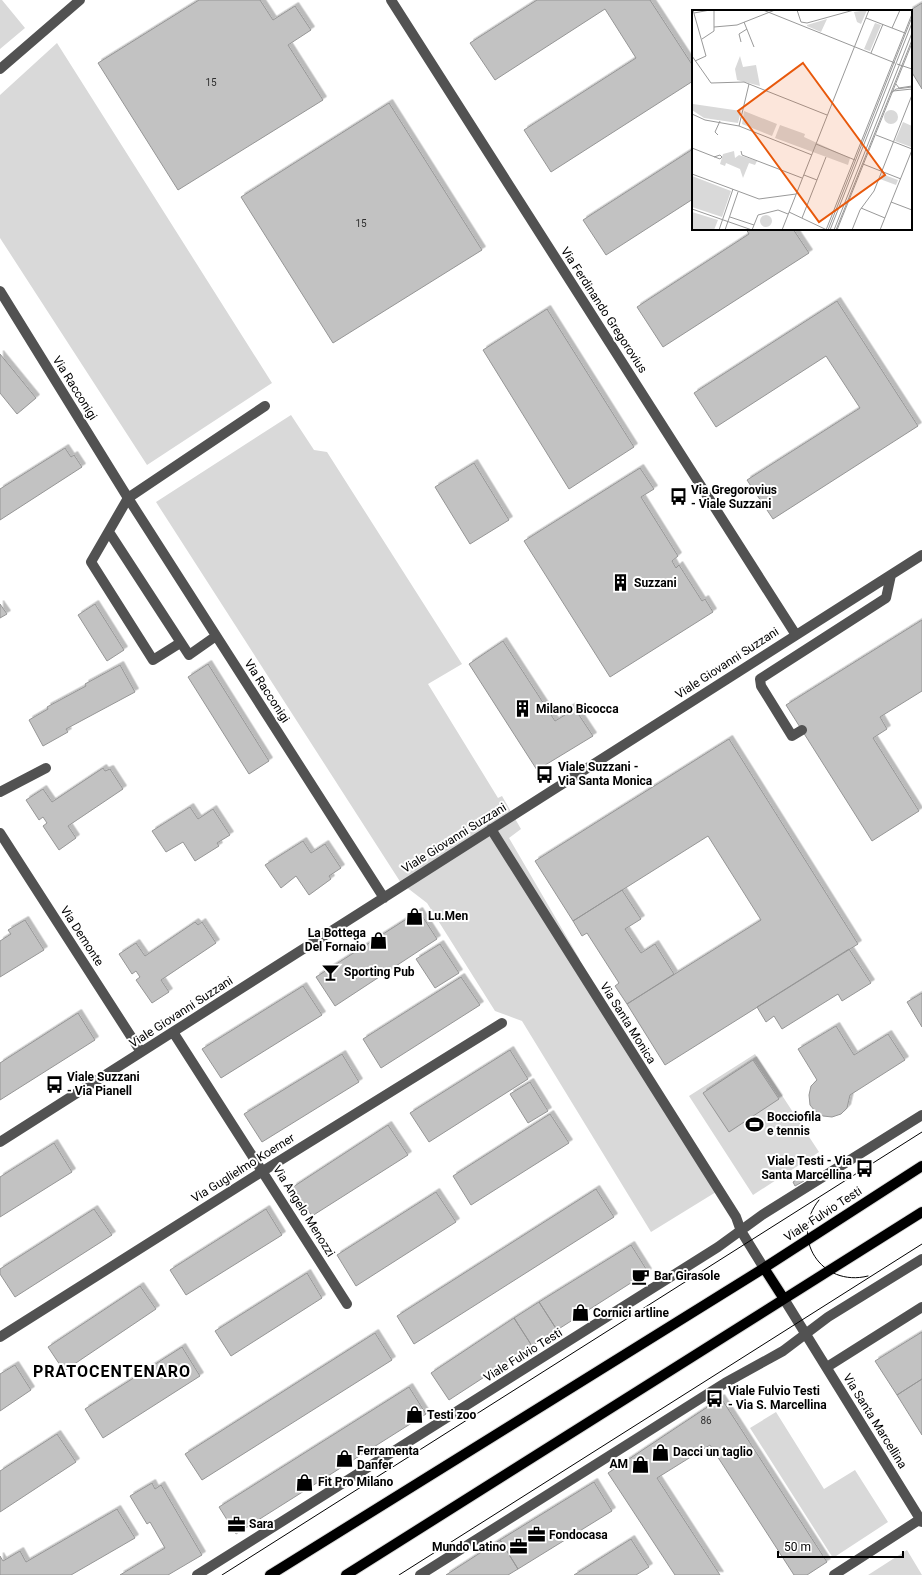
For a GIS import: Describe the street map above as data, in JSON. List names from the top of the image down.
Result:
{
  "streets": {
    "main road": ["Viale Fulvio Testi"],
    "street": [
      "Via Ferdinando Gregorovius",
      "Via Racconigi",
      "Viale Giovanni Suzzani",
      "Via Demonte",
      "Via Santa Monica",
      "Via Guglielmo Koerner",
      "Via Angelo Menozzi",
      "Via Santa Marcellina"
    ]
  },
  "crossings": [
    ["Via Ferdinando Gregorovius", "Viale Giovanni Suzzani"],
    ["Via Racconigi", "Viale Giovanni Suzzani"],
    ["Viale Giovanni Suzzani", "Via Demonte"],
    ["Viale Giovanni Suzzani", "Via Santa Monica"],
    ["Viale Giovanni Suzzani", "Via Angelo Menozzi"],
    ["Via Santa Monica", "Viale Fulvio Testi"],
    ["Via Guglielmo Koerner", "Via Angelo Menozzi"]
  ],
  "districts": ["PRATOCENTENARO"],
  "places": {
    "bus stop": [
      "Via Gregorovius - Viale Suzzani",
      "Viale Suzzani - Via Santa Monica",
      "Viale Suzzani - Via Pianell",
      "Viale Testi - Via Santa Marcellina",
      "Viale Fulvio Testi - Via S. Marcellina"
    ],
    "building": ["Suzzani", "Milano Bicocca"],
    "shop": [
      "Lu.Men",
      "La Bottega Del Fornaio",
      "Cornici artline",
      "Testi zoo",
      "Dacci un taglio",
      "Ferramenta Danfer",
      "AM",
      "Fit Pro Milano"
    ],
    "bar": ["Sporting Pub"],
    "sports": ["Bocciofila e tennis"],
    "cafe": ["Bar Girasole"],
    "office": ["Sara", "Fondocasa", "Mundo Latino"]
  },
  "house_numbers": ["15", "15", "86"],
  "scale_bar": "50 m"
}
